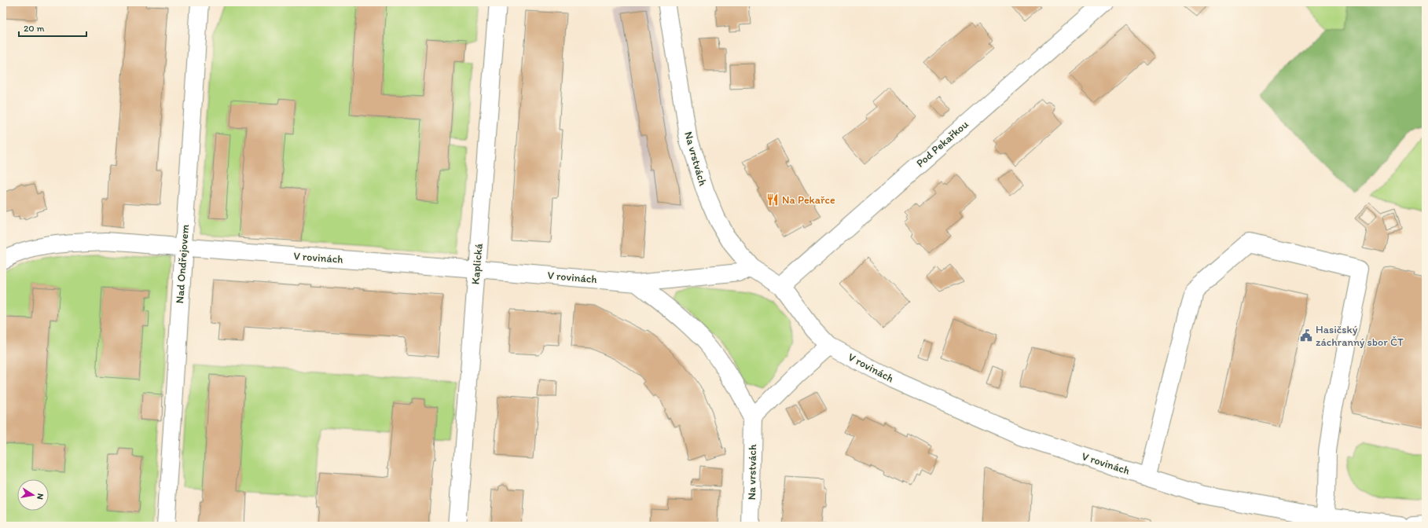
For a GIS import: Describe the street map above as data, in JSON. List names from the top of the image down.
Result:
{
  "streets": {
    "street": [
      "Pod Pekařkou",
      "Na vrstvách",
      "V rovinách",
      "Nad Ondřejovem",
      "Kaplická"
    ]
  },
  "crossings": [
    ["Pod Pekařkou", "V rovinách"],
    ["Na vrstvách", "V rovinách"],
    ["V rovinách", "Nad Ondřejovem"],
    ["V rovinách", "Kaplická"]
  ],
  "places": {
    "restaurant": ["Na Pekařce"],
    "public building": ["Hasičský záchranný sbor ČT"]
  },
  "scale_bar": "20 m",
  "north": "right"
}
